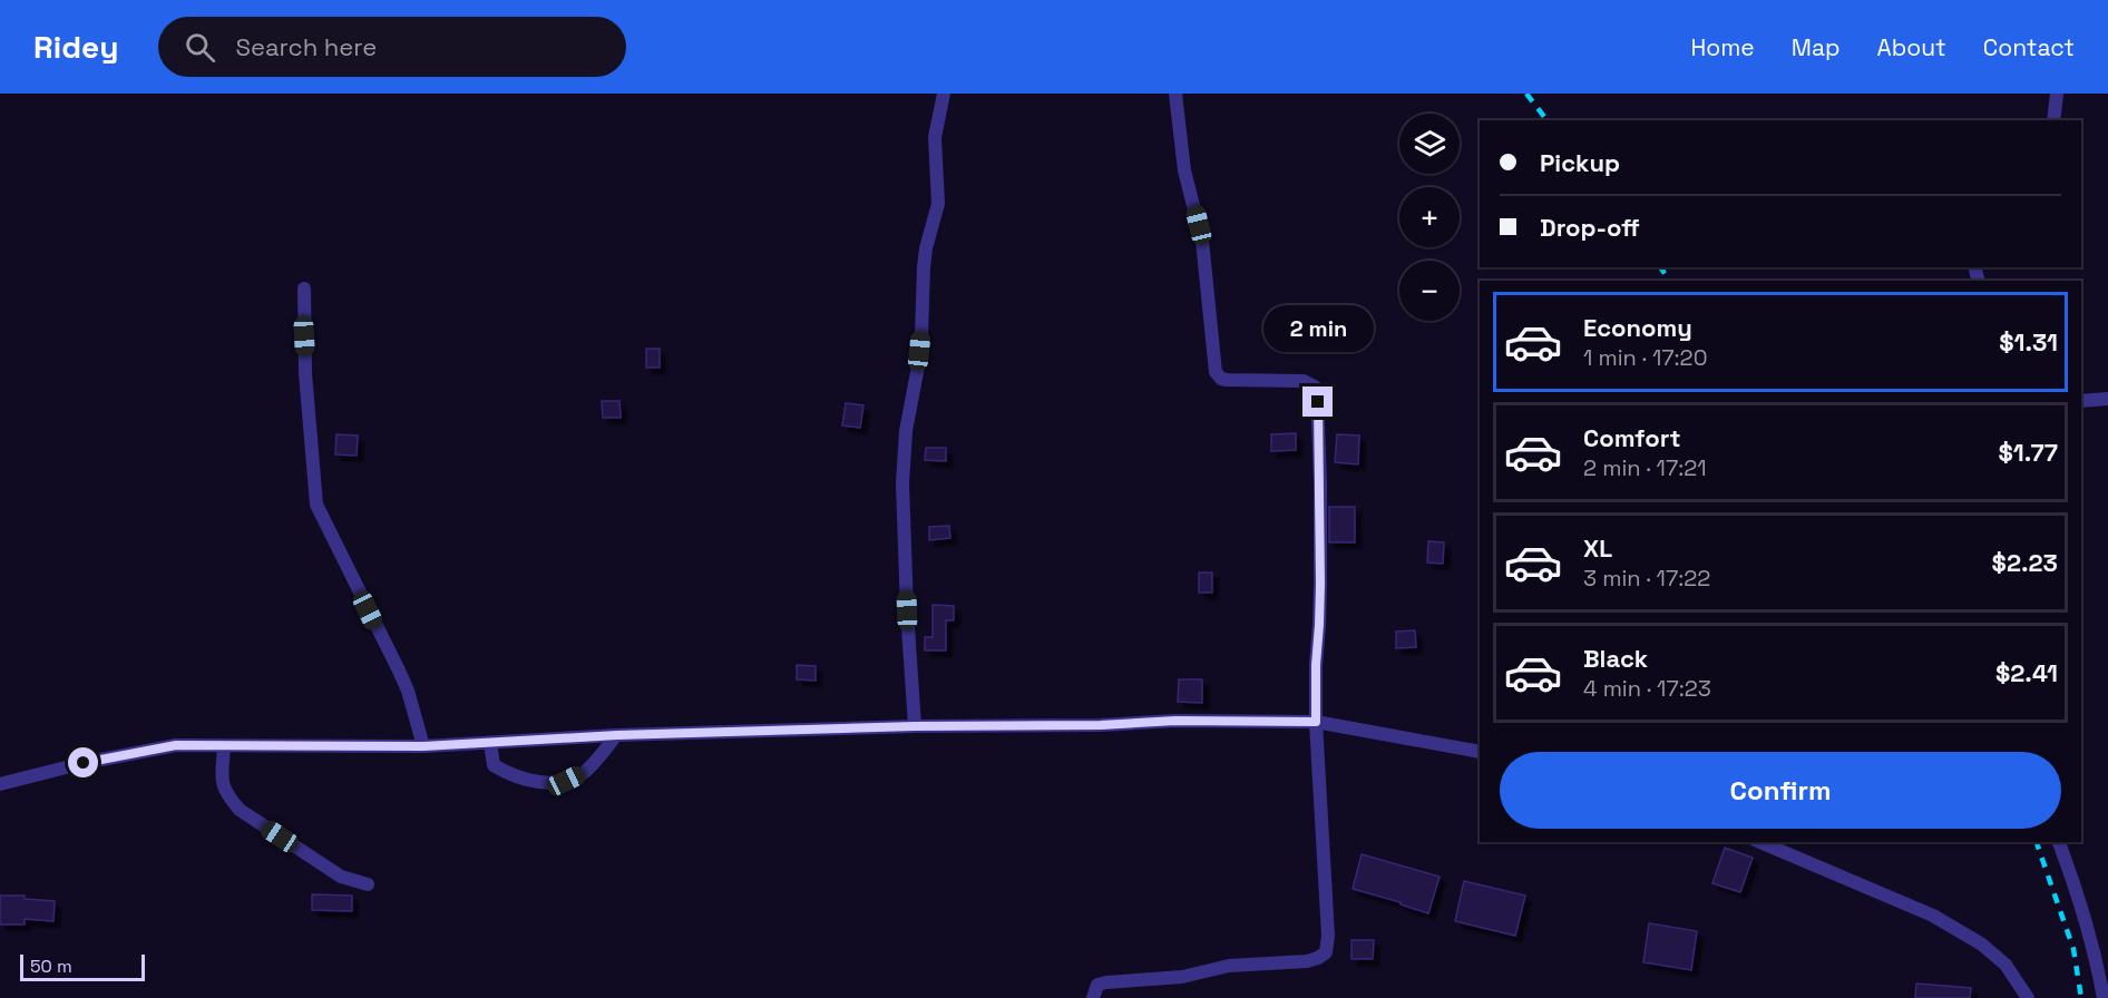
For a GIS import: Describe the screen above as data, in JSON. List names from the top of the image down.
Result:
{
  "scale_bar": "50 m",
  "page": {
    "header": "Ridey",
    "search": "Search here",
    "nav": [
      "Home",
      "Map",
      "About",
      "Contact"
    ],
    "map_buttons": ["+", "−"],
    "banner": ["Pickup", "Drop-off"],
    "list": [
      {
        "name": "Economy",
        "note": "1 min · 17:20",
        "value": "$1.31"
      },
      {
        "name": "Comfort",
        "note": "2 min · 17:21",
        "value": "$1.77"
      },
      {
        "name": "XL",
        "note": "3 min · 17:22",
        "value": "$2.23"
      },
      {
        "name": "Black",
        "note": "4 min · 17:23",
        "value": "$2.41"
      }
    ],
    "bubble": "2 min",
    "buttons": "Confirm",
    "scale": "50 m"
  }
}
